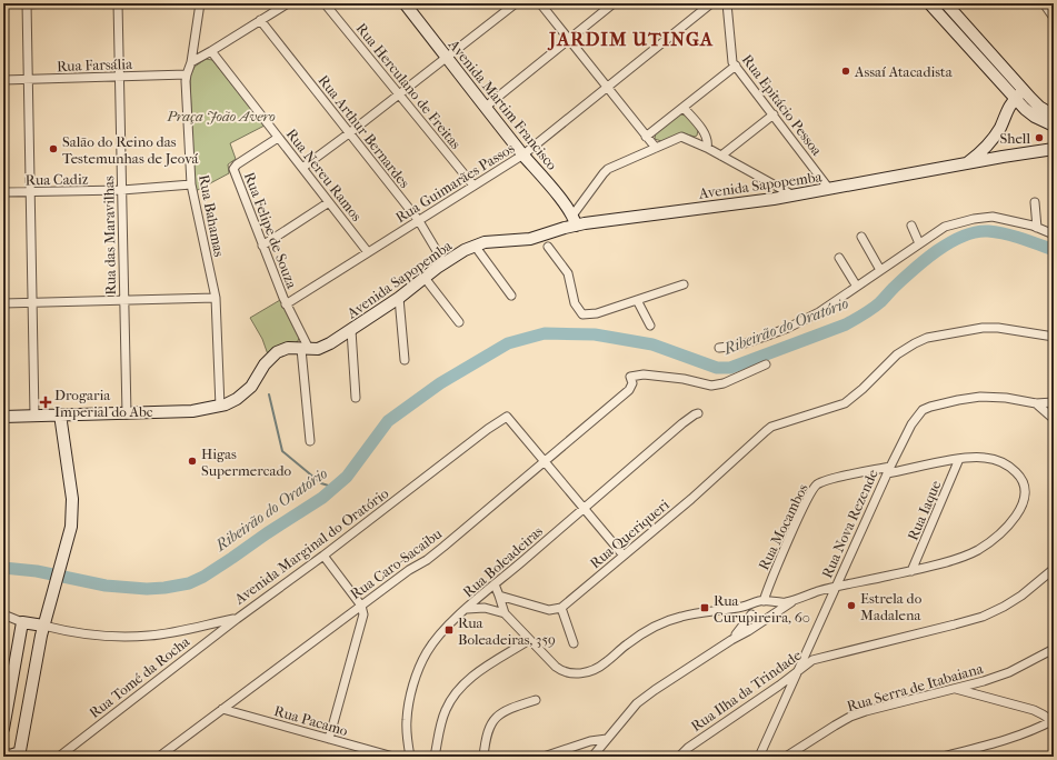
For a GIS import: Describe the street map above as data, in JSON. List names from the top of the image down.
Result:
{
  "streets": {
    "main road": ["Avenida Martim Francisco", "Avenida Sapopemba", "Avenida Marginal do Oratório"],
    "street": [
      "Rua Farsália",
      "Rua Herculano de Freitas",
      "Rua Epitácio Pessoa",
      "Rua Arthur Bernardes",
      "Rua Nereu Ramos",
      "Rua Cadiz",
      "Rua Guimarães Passos",
      "Rua Bahamas",
      "Rua Felipe de Souza",
      "Rua das Maravilhas",
      "Rua Iaque",
      "Rua Nova Rezende",
      "Rua Mocambos",
      "Rua Queriqueri",
      "Rua Boleadeiras",
      "Rua Caro-Sacaibu",
      "Rua Tomé da Rocha",
      "Rua Serra de Itabaiana",
      "Rua Ilha da Trindade",
      "Rua Pacamo"
    ]
  },
  "crossings": [
    ["Rua Farsália", "Rua Bahamas"],
    ["Rua Farsália", "Rua das Maravilhas"],
    ["Rua Herculano de Freitas", "Rua Guimarães Passos"],
    ["Avenida Martim Francisco", "Rua Guimarães Passos"],
    ["Avenida Martim Francisco", "Avenida Sapopemba"],
    ["Rua Epitácio Pessoa", "Avenida Sapopemba"],
    ["Rua Arthur Bernardes", "Rua Guimarães Passos"],
    ["Rua Arthur Bernardes", "Avenida Sapopemba"],
    ["Rua Nereu Ramos", "Rua Guimarães Passos"],
    ["Rua Nereu Ramos", "Rua Felipe de Souza"],
    ["Rua Cadiz", "Rua Bahamas"],
    ["Rua Cadiz", "Rua das Maravilhas"],
    ["Rua Guimarães Passos", "Rua Felipe de Souza"],
    ["Avenida Sapopemba", "Rua Bahamas"],
    ["Avenida Sapopemba", "Rua Felipe de Souza"],
    ["Avenida Sapopemba", "Rua das Maravilhas"],
    ["Rua Nova Rezende", "Rua Mocambos"],
    ["Rua Nova Rezende", "Rua Ilha da Trindade"],
    ["Avenida Marginal do Oratório", "Rua Caro-Sacaibu"],
    ["Avenida Marginal do Oratório", "Rua Tomé da Rocha"],
    ["Rua Caro-Sacaibu", "Rua Pacamo"]
  ],
  "districts": ["JARDIM UTINGA"],
  "water": ["Ribeirão do Oratório"],
  "parks": ["Praça João Avero"],
  "places": {
    "other": [
      "Assaí Atacadista",
      "Shell",
      "Salão do Reino das Testemunhas de Jeová",
      "Higas Supermercado",
      "Estrela do Madalena"
    ],
    "health": ["Drogaria Imperial do Abc"],
    "transit": ["Rua Curupireira, 60", "Rua Boleadeiras, 359"]
  }
}
